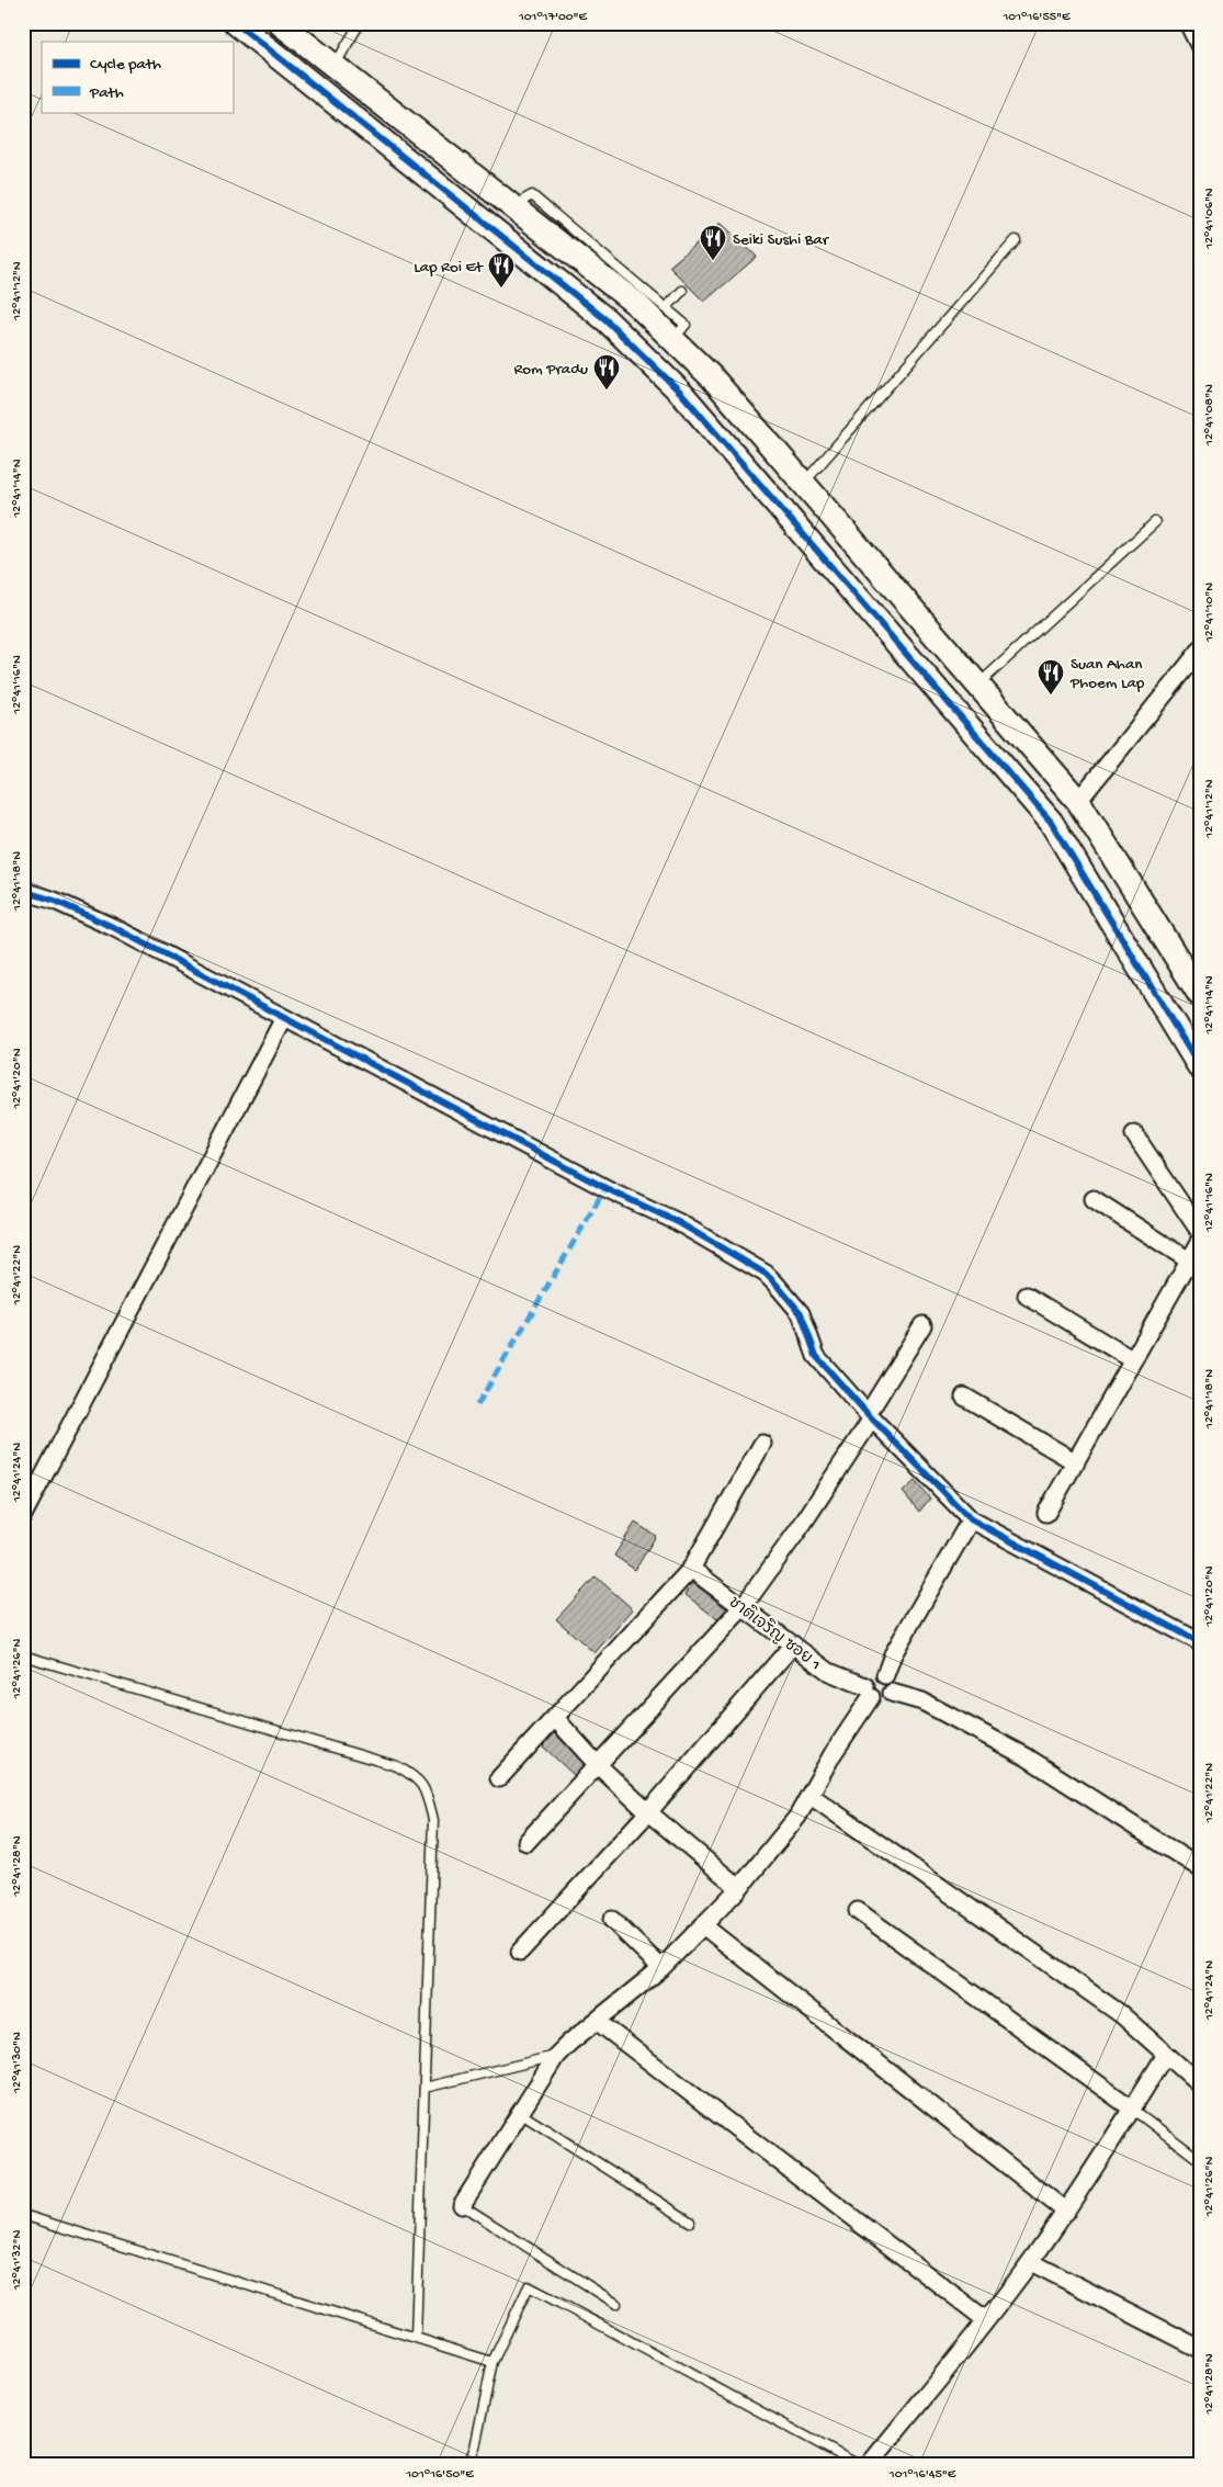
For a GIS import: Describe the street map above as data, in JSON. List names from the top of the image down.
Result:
{
  "streets": {
    "street": ["ชาติเจริญ ซอย 1"]
  },
  "places": {
    "restaurant": [
      "Seiki Sushi Bar",
      "Lap Roi Et",
      "Rom Pradu",
      "Suan Ahan Phoem Lap"
    ]
  },
  "legend": ["Cycle path", "Path"],
  "coordinates": [
    "101°17'00\"E",
    "101°16'55\"E",
    "12°41'06\"N",
    "12°41'12\"N",
    "12°41'08\"N",
    "12°41'14\"N",
    "12°41'10\"N",
    "12°41'16\"N",
    "12°41'18\"N",
    "12°41'20\"N",
    "12°41'22\"N",
    "12°41'24\"N",
    "12°41'26\"N",
    "12°41'28\"N",
    "12°41'30\"N",
    "12°41'32\"N",
    "101°16'50\"E",
    "101°16'45\"E"
  ]
}
